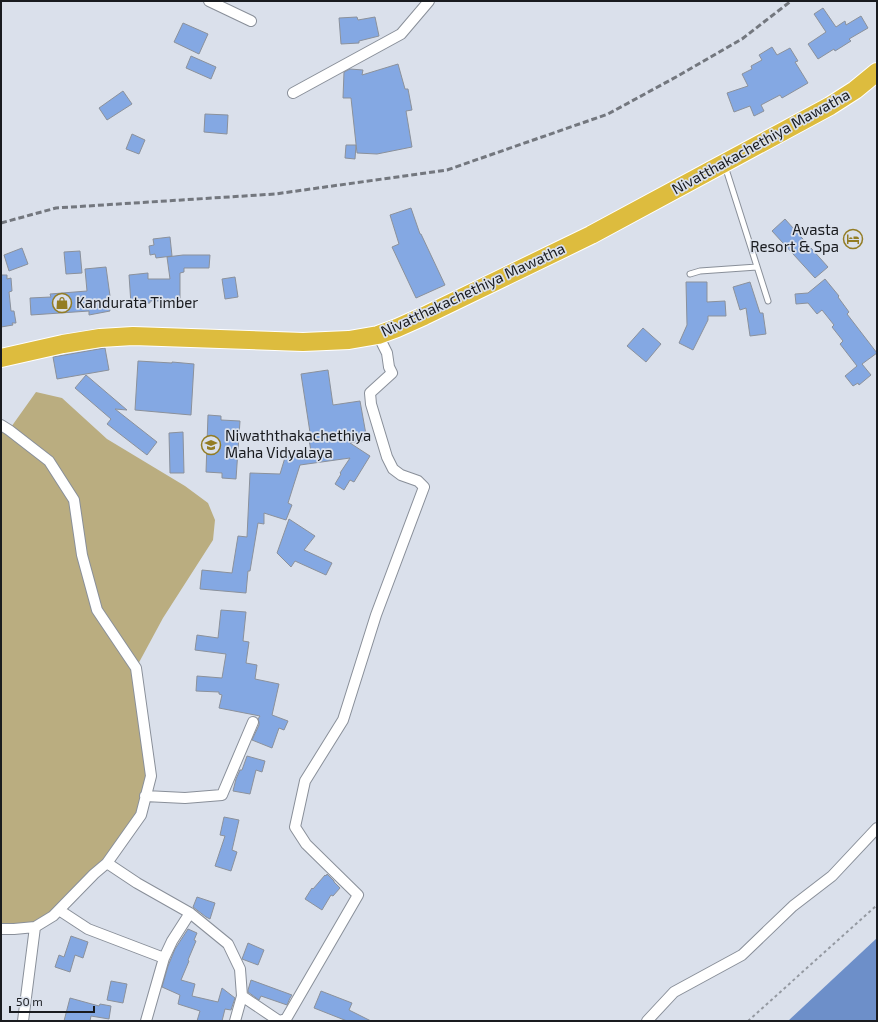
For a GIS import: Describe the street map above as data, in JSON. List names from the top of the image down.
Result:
{
  "streets": {
    "highway": ["Nivatthakachethiya Mawatha"]
  },
  "places": {
    "hotel": ["Avasta Resort & Spa"],
    "shop": ["Kandurata Timber"],
    "school or university": ["Niwaththakachethiya Maha Vidyalaya"]
  },
  "scale_bar": "50 m"
}
